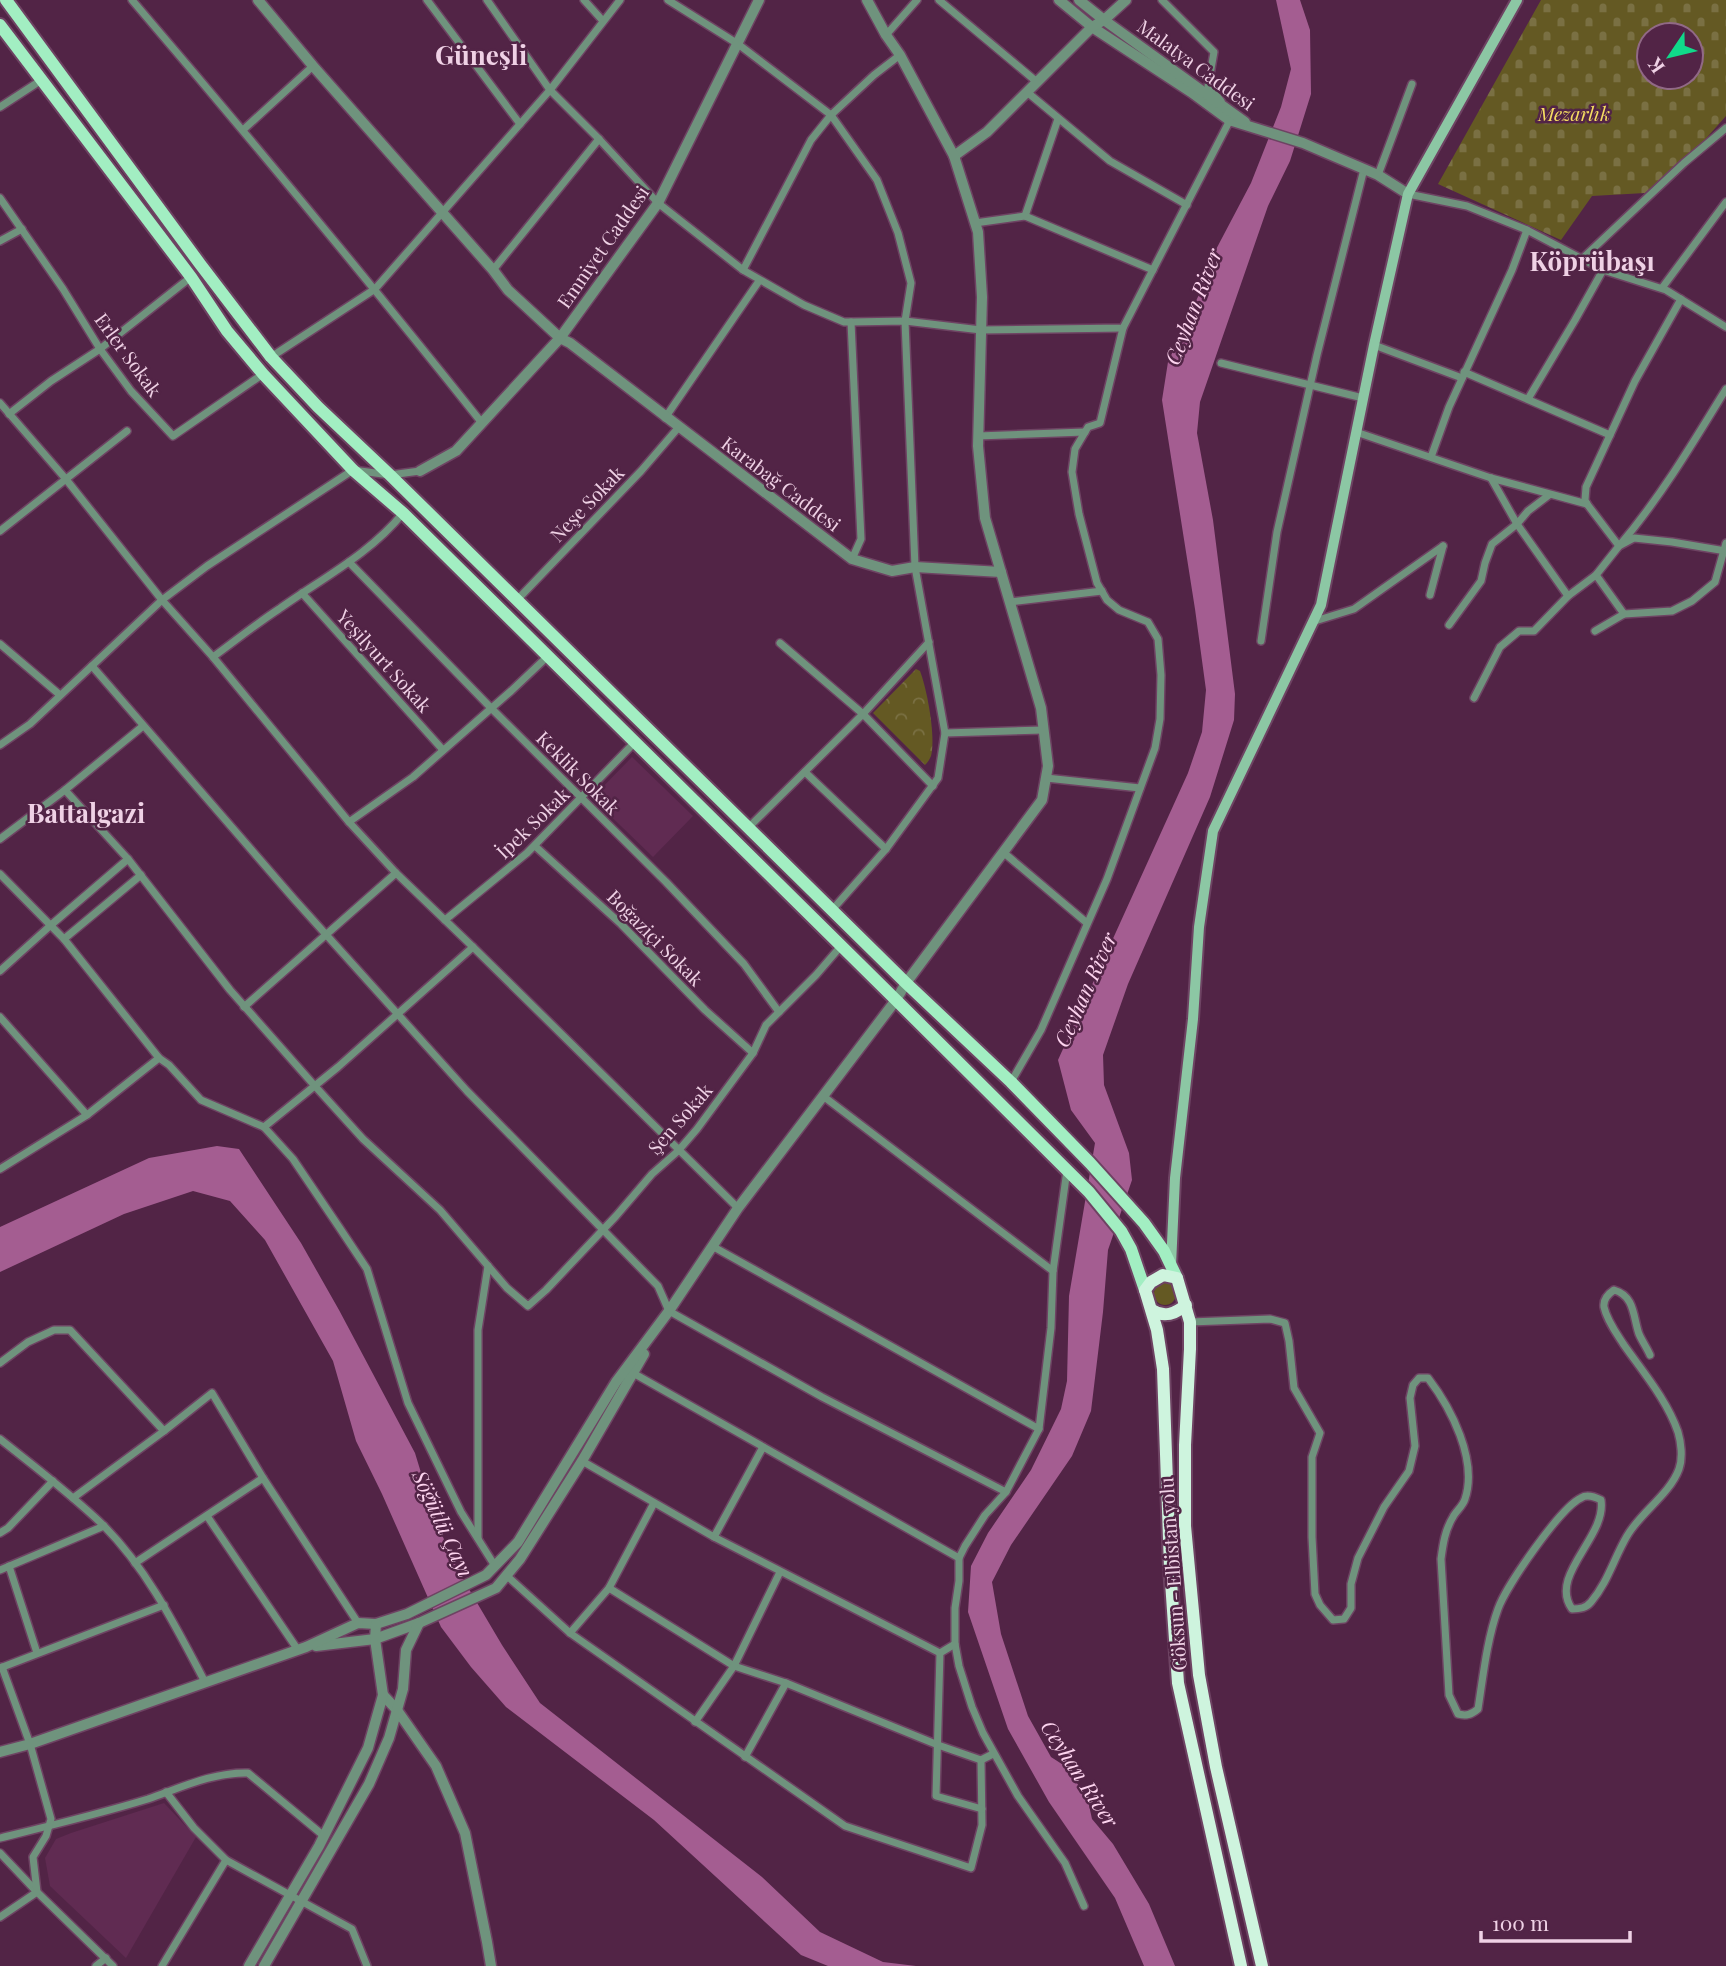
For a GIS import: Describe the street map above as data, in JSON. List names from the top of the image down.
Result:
{
  "streets": {
    "highway": ["Göksun - Elbistan yolu"],
    "street": [
      "Malatya Caddesi",
      "Emniyet Caddesi",
      "Erler Sokak",
      "Karabağ Caddesi",
      "Neşe Sokak",
      "Yeşilyurt Sokak",
      "Keklik Sokak",
      "İpek Sokak",
      "Boğaziçi Sokak",
      "Şen Sokak"
    ]
  },
  "crossings": [
    ["Emniyet Caddesi", "Karabağ Caddesi"],
    ["Erler Sokak", "Göksun - Elbistan yolu"],
    ["Karabağ Caddesi", "Neşe Sokak"],
    ["Neşe Sokak", "Göksun - Elbistan yolu"],
    ["Keklik Sokak", "İpek Sokak"],
    ["Keklik Sokak", "Şen Sokak"],
    ["İpek Sokak", "Boğaziçi Sokak"],
    ["İpek Sokak", "Göksun - Elbistan yolu"],
    ["Boğaziçi Sokak", "Şen Sokak"],
    ["Şen Sokak", "Göksun - Elbistan yolu"]
  ],
  "districts": ["Güneşli", "Köprübaşı", "Battalgazi"],
  "water": ["Ceyhan River", "Söğütlü Çayı"],
  "parks": ["Mezarlık"],
  "scale_bar": "100 m",
  "north": "bottom left"
}
